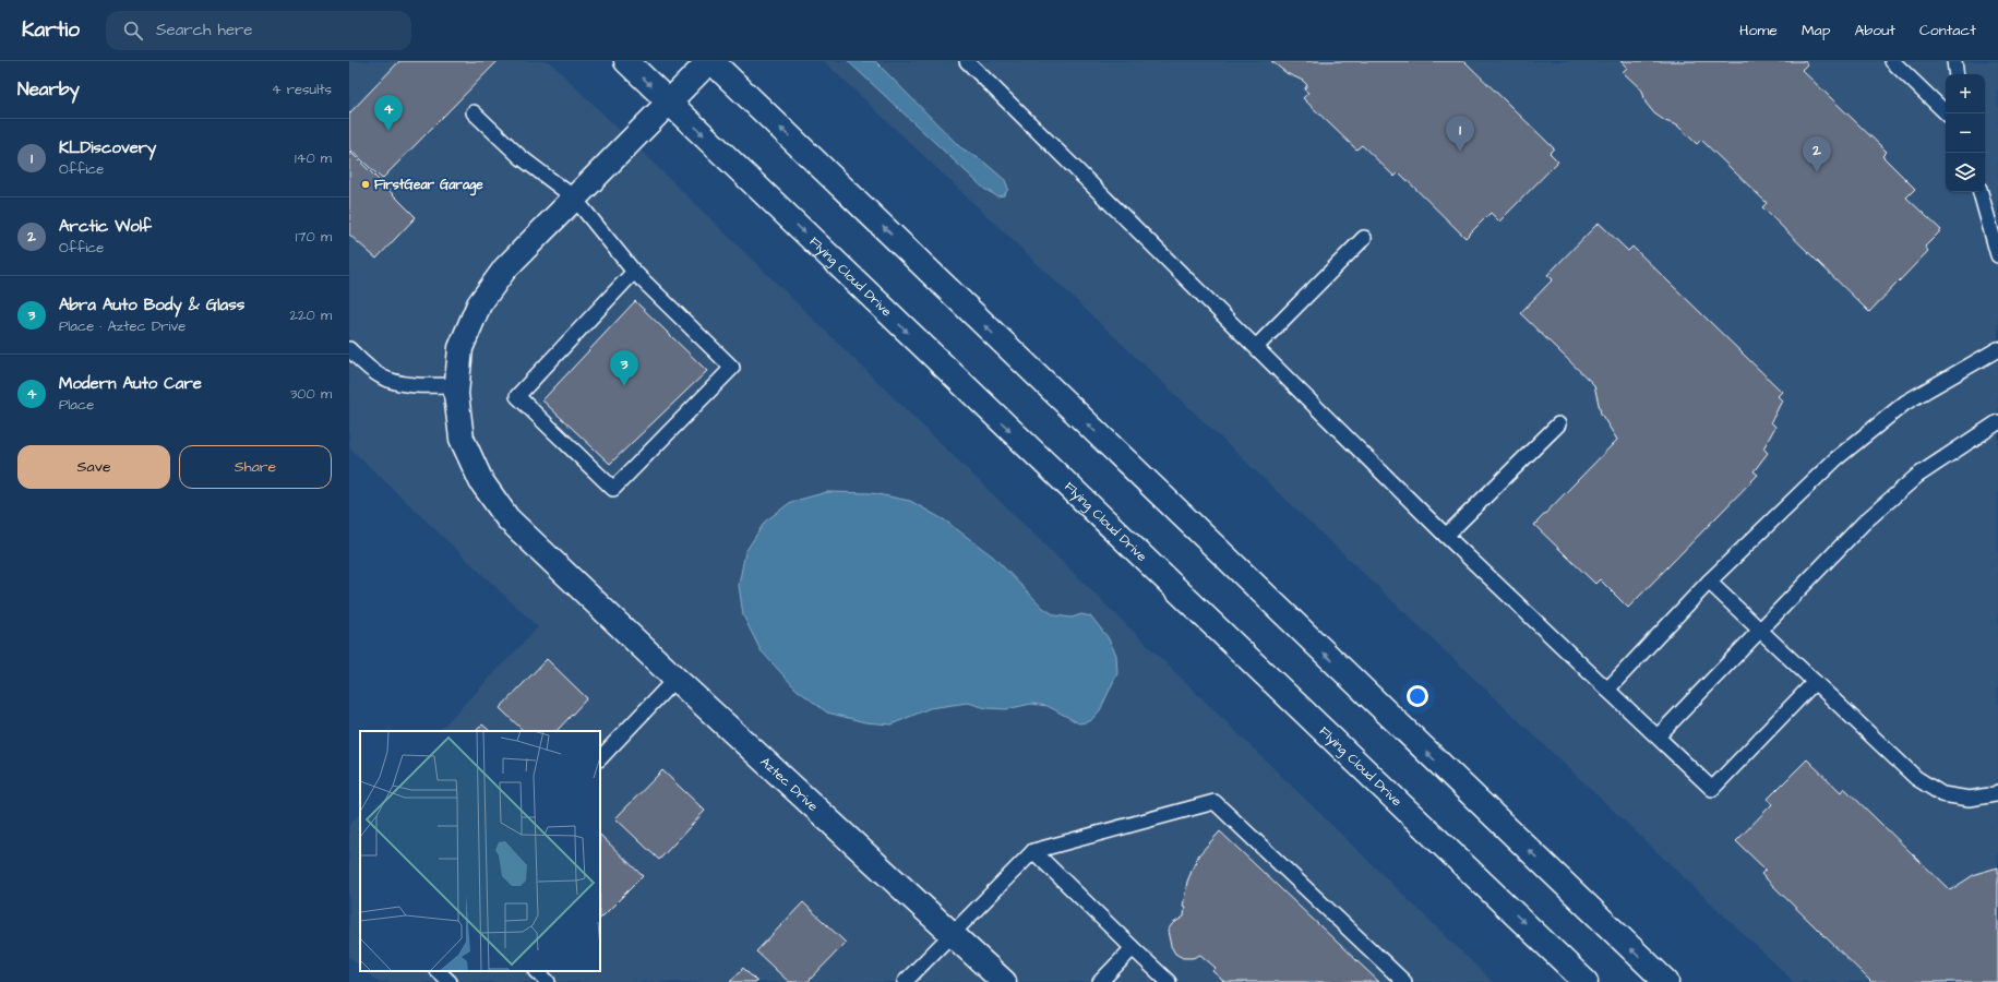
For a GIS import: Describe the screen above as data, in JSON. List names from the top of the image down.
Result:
{
  "streets": {
    "main road": ["Flying Cloud Drive", "Aztec Drive"]
  },
  "crossings": [
    ["Flying Cloud Drive", "Aztec Drive"]
  ],
  "places": ["FirstGear Garage"],
  "page": {
    "header": "Kartio",
    "search": "Search here",
    "nav": [
      "Home",
      "Map",
      "About",
      "Contact"
    ],
    "heading": ["Nearby", "4 results"],
    "map_buttons": ["+", "−"],
    "pins": [
      "4",
      "1",
      "2",
      "3"
    ],
    "list": [
      {
        "mark": "1",
        "name": "KLDiscovery",
        "note": "Office",
        "value": "140 m"
      },
      {
        "mark": "2",
        "name": "Arctic Wolf",
        "note": "Office",
        "value": "170 m"
      },
      {
        "mark": "3",
        "name": "Abra Auto Body & Glass",
        "note": "Place · Aztec Drive",
        "value": "220 m"
      },
      {
        "mark": "4",
        "name": "Modern Auto Care",
        "note": "Place",
        "value": "300 m"
      }
    ],
    "buttons": ["Save", "Share"]
  }
}
